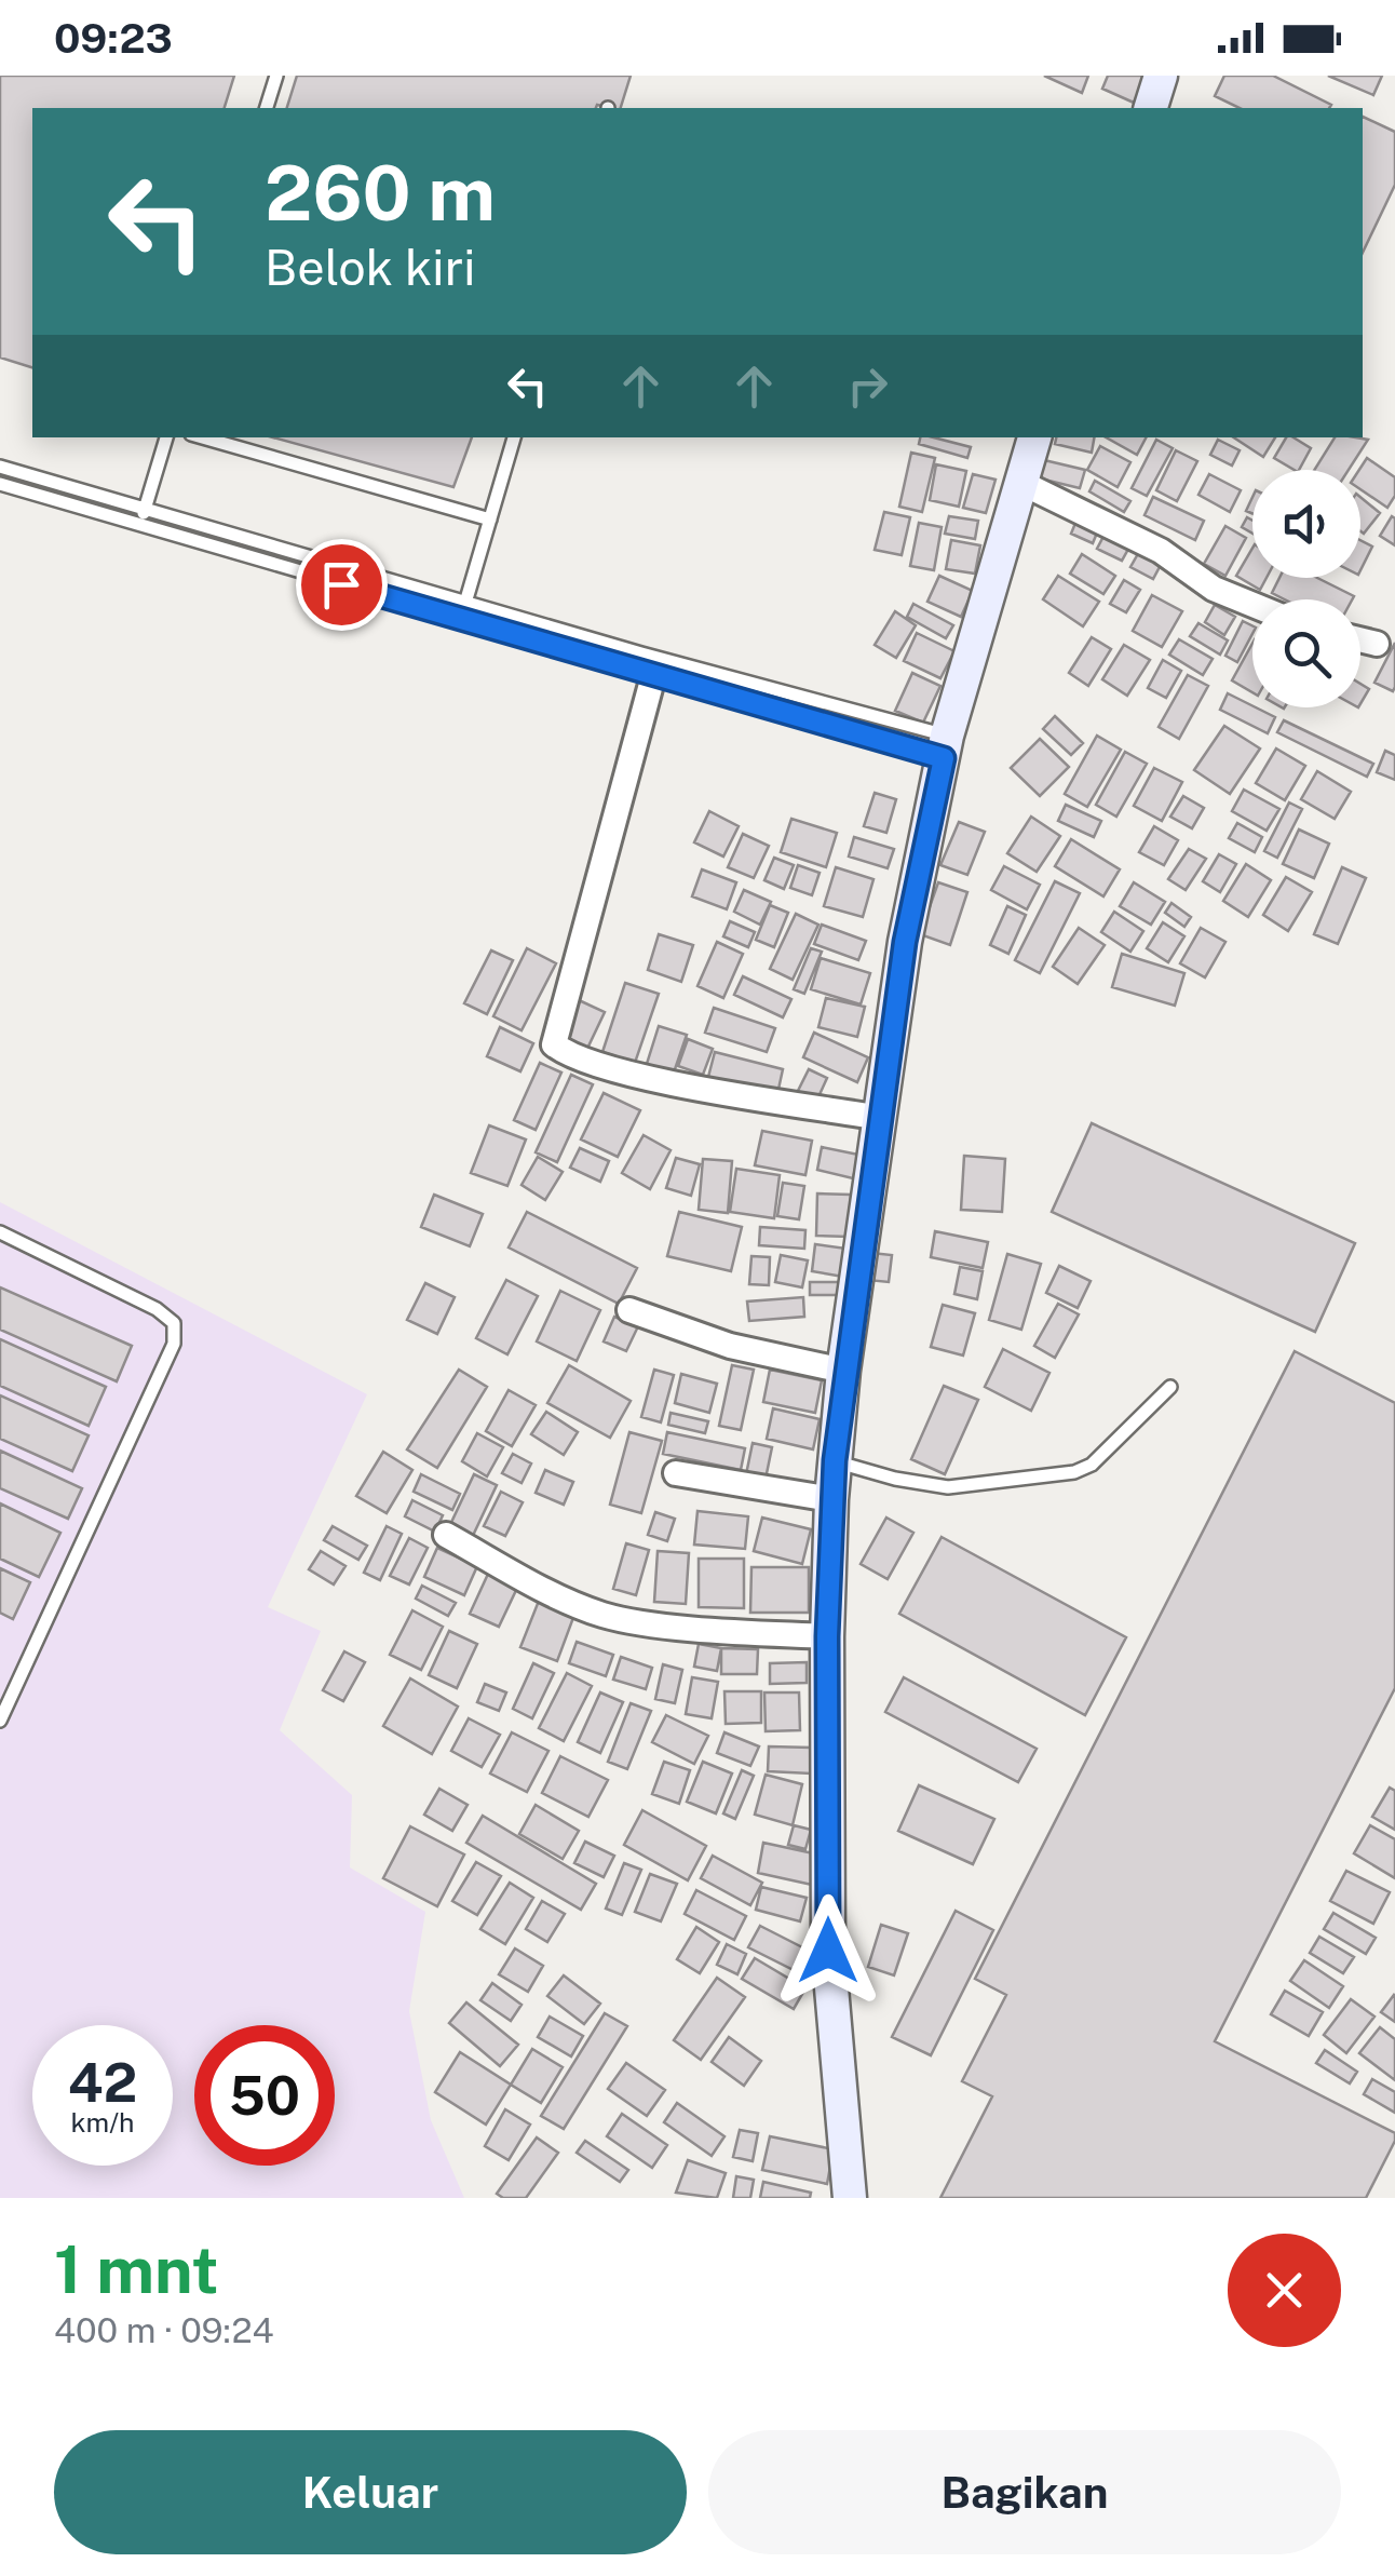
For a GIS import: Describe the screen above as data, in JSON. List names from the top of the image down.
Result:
{
  "page": {
    "status": "09:23",
    "turn": ["260 m", "Belok kiri"],
    "speed": "42 km/h",
    "limit": "50",
    "heading": ["1 mnt", "400 m · 09:24"],
    "buttons": ["Keluar", "Bagikan"]
  }
}
